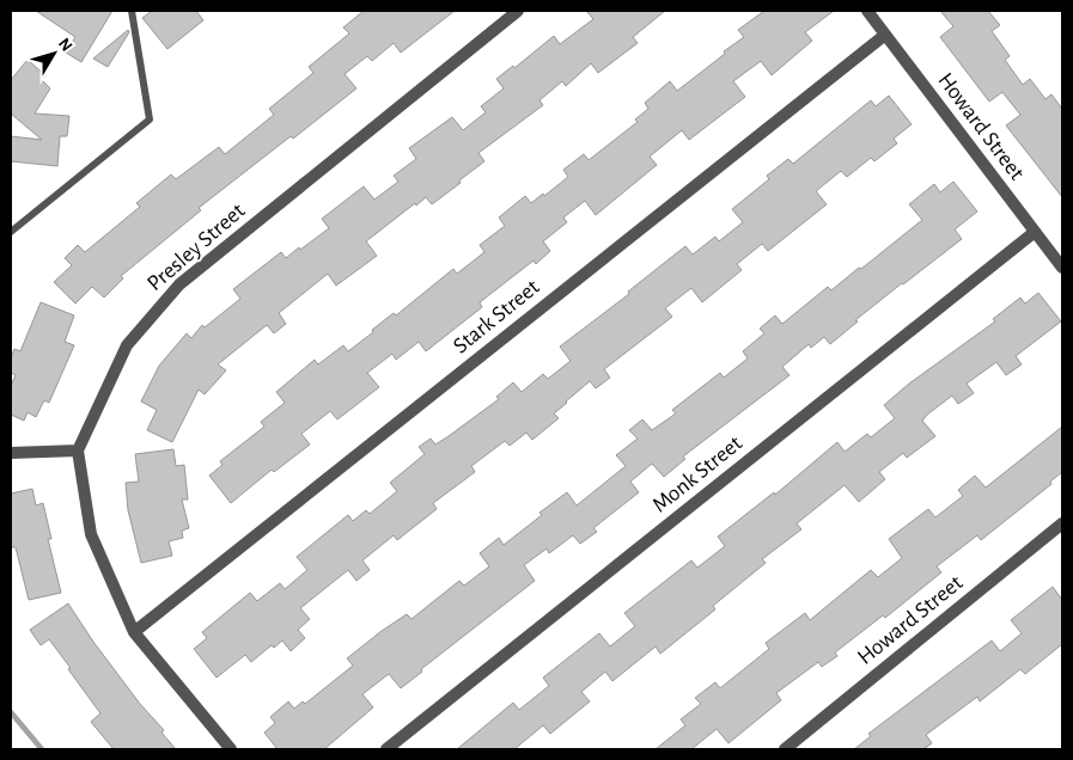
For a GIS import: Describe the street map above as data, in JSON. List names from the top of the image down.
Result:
{
  "streets": {
    "street": [
      "Howard Street",
      "Presley Street",
      "Stark Street",
      "Monk Street"
    ]
  },
  "crossings": [
    ["Howard Street", "Stark Street"],
    ["Howard Street", "Monk Street"]
  ],
  "north": "top right"
}
